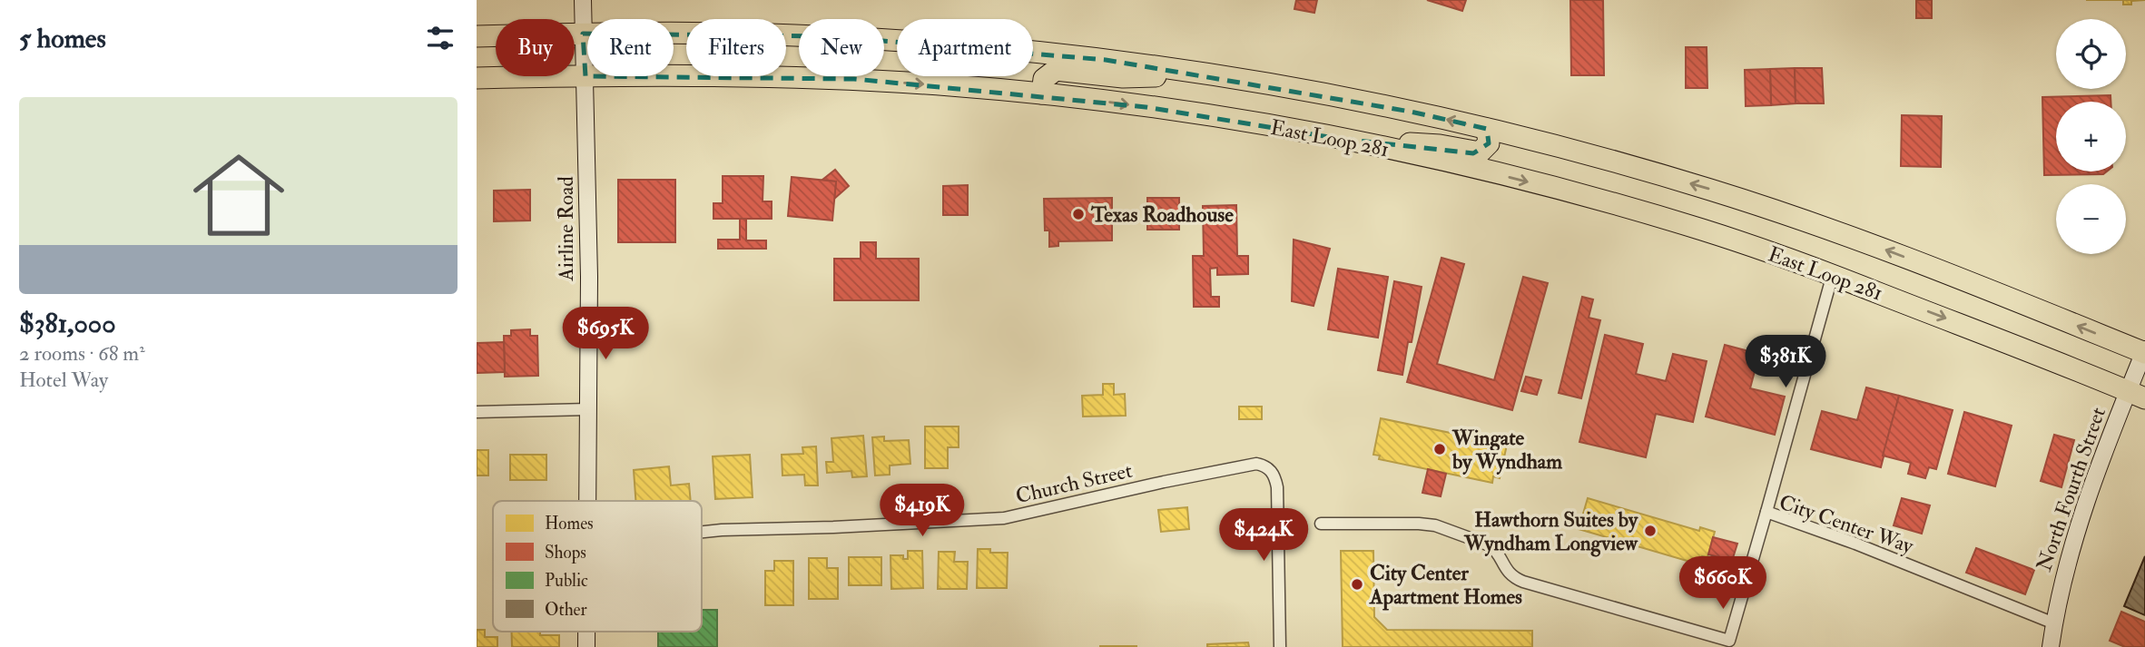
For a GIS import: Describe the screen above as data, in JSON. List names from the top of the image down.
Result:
{
  "streets": {
    "highway": ["East Loop 281"],
    "street": [
      "Airline Road",
      "Church Street",
      "North Fourth Street",
      "City Center Way"
    ]
  },
  "crossings": [
    ["East Loop 281", "Airline Road"],
    ["East Loop 281", "North Fourth Street"],
    ["North Fourth Street", "City Center Way"]
  ],
  "places": [
    "Texas Roadhouse",
    "Wingate by Wyndham",
    "Hawthorn Suites by Wyndham Longview",
    "City Center Apartment Homes"
  ],
  "legend": [
    "Homes",
    "Shops",
    "Public",
    "Other"
  ],
  "page": {
    "heading": "5 homes",
    "map_buttons": ["+", "−"],
    "chip": [
      "Buy",
      "Rent",
      "Filters",
      "New",
      "Apartment"
    ],
    "list": [
      {
        "name": "$381,000",
        "note": "2 rooms · 68 m² · Hotel Way"
      }
    ],
    "price": [
      "$695K",
      "$381K",
      "$419K",
      "$424K",
      "$660K"
    ]
  }
}
